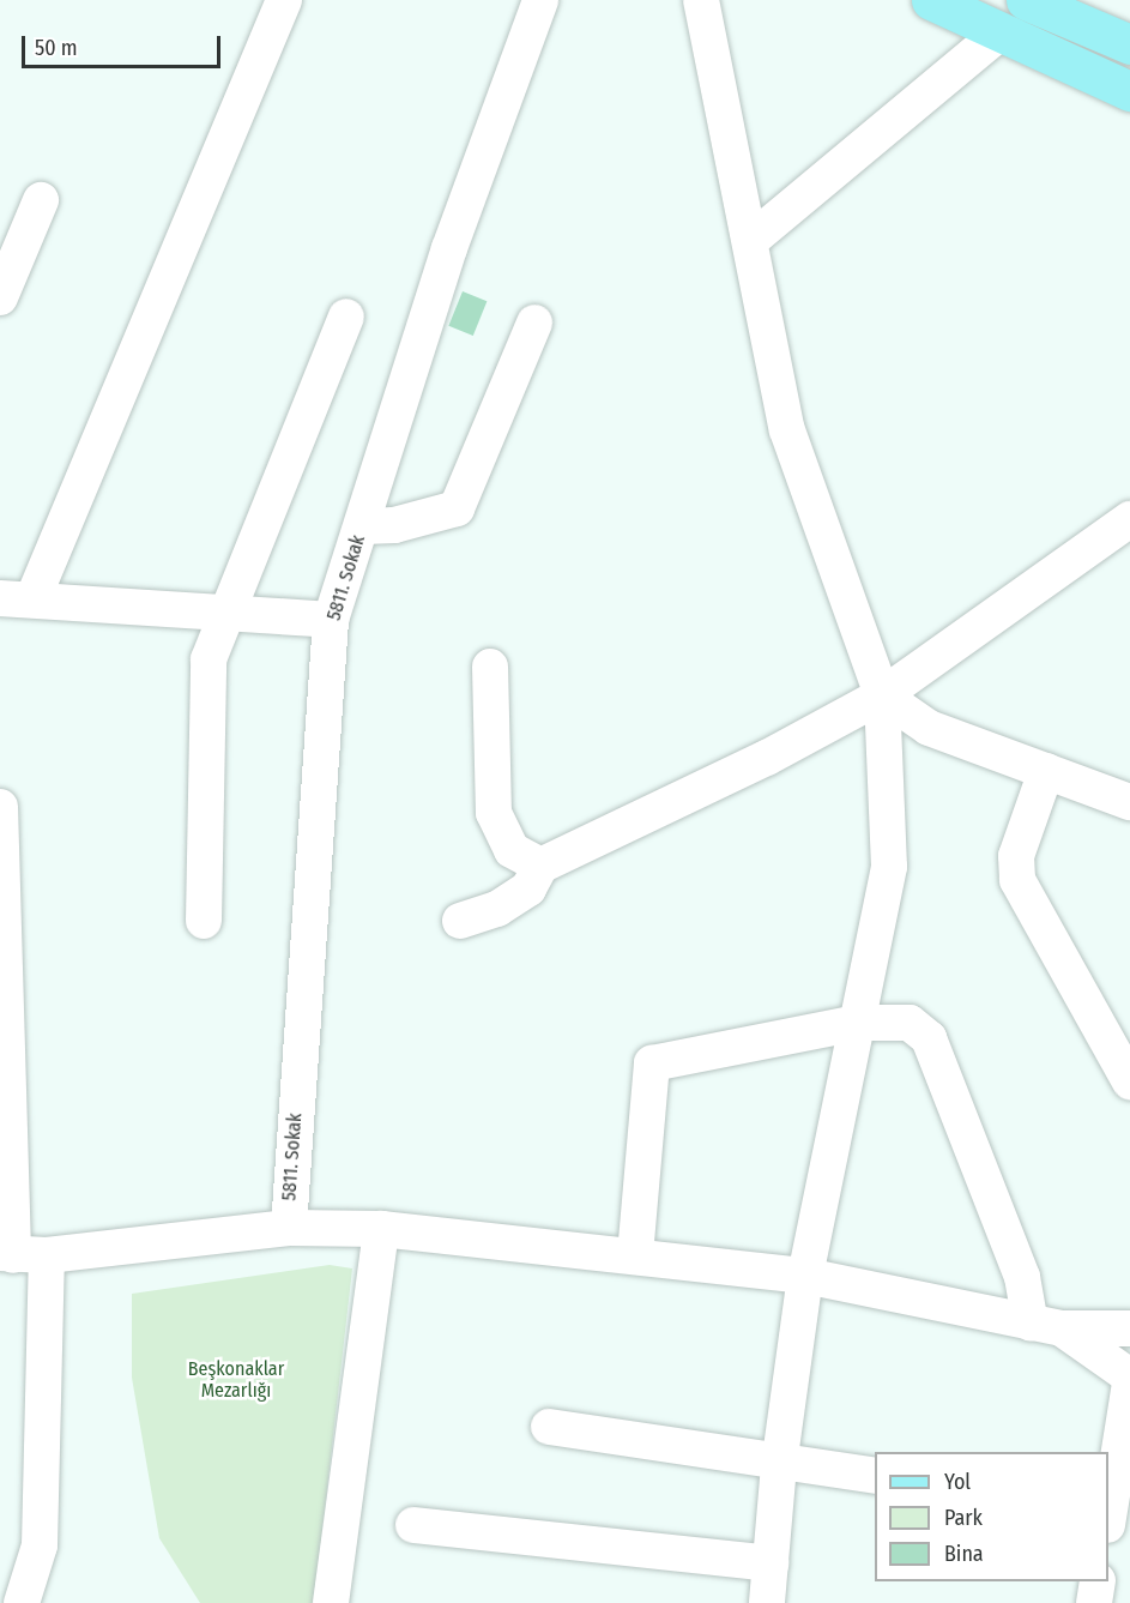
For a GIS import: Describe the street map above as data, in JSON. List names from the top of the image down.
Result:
{
  "streets": {
    "street": ["5811. Sokak"]
  },
  "parks": ["Beşkonaklar Mezarlığı"],
  "legend": ["Yol", "Park", "Bina"],
  "scale_bar": "50 m"
}
